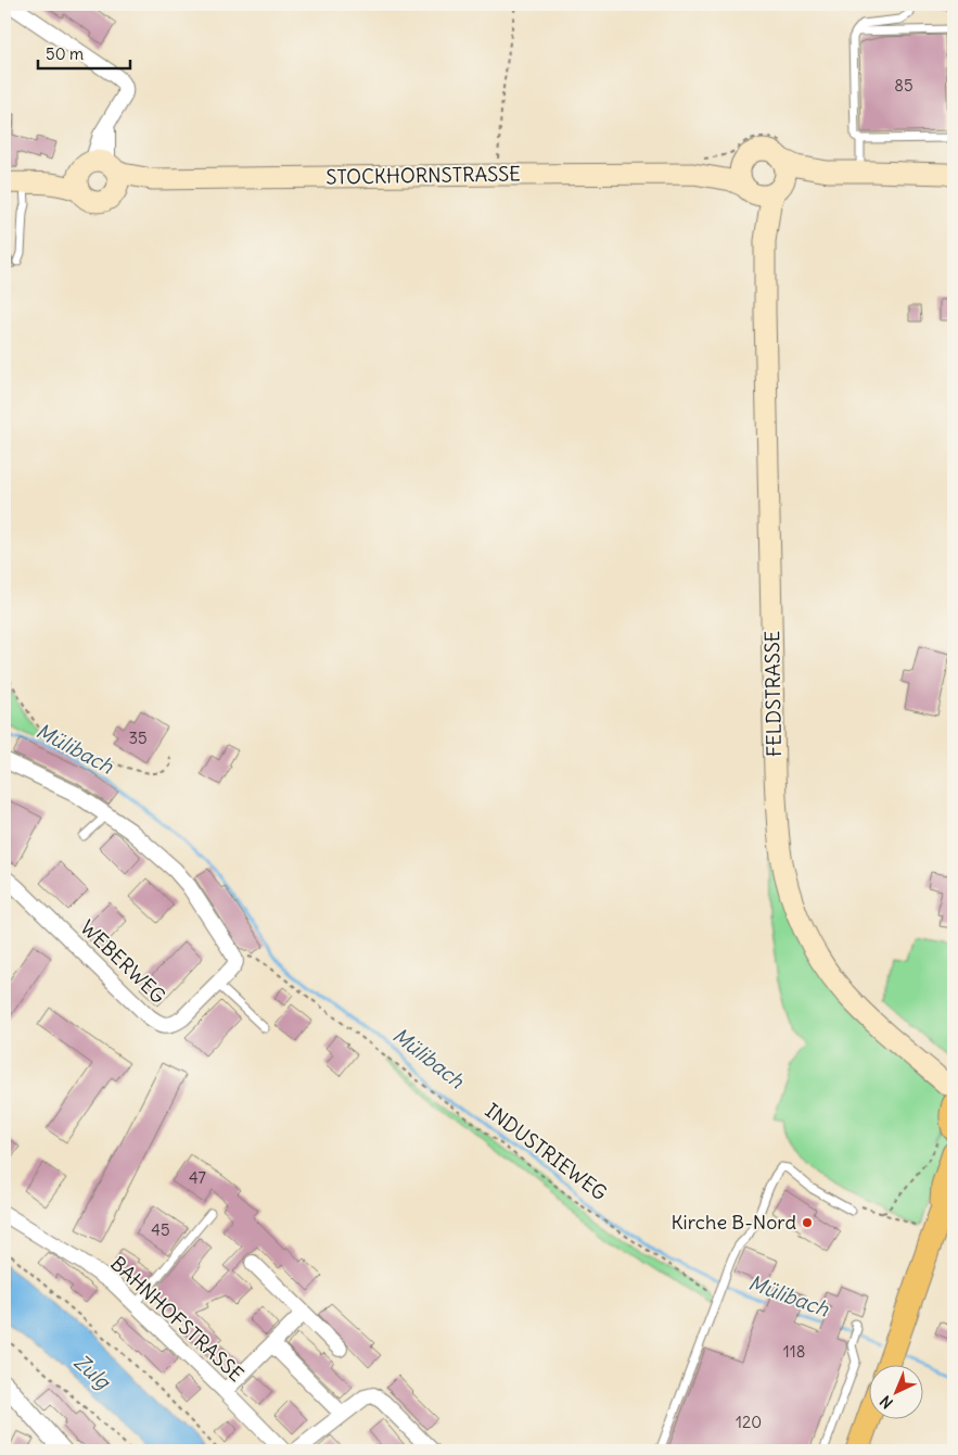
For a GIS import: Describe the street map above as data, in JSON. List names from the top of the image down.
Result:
{
  "streets": {
    "main road": ["STOCKHORNSTRASSE", "FELDSTRASSE"],
    "street": ["WEBERWEG", "BAHNHOFSTRASSE"],
    "path": ["INDUSTRIEWEG"]
  },
  "crossings": [
    ["STOCKHORNSTRASSE", "FELDSTRASSE"],
    ["WEBERWEG", "INDUSTRIEWEG"]
  ],
  "water": ["Mülibach", "Zulg"],
  "places": ["Kirche B-Nord"],
  "house_numbers": [
    "85",
    "35",
    "47",
    "45",
    "118",
    "120"
  ],
  "scale_bar": "50 m",
  "north": "bottom left"
}
